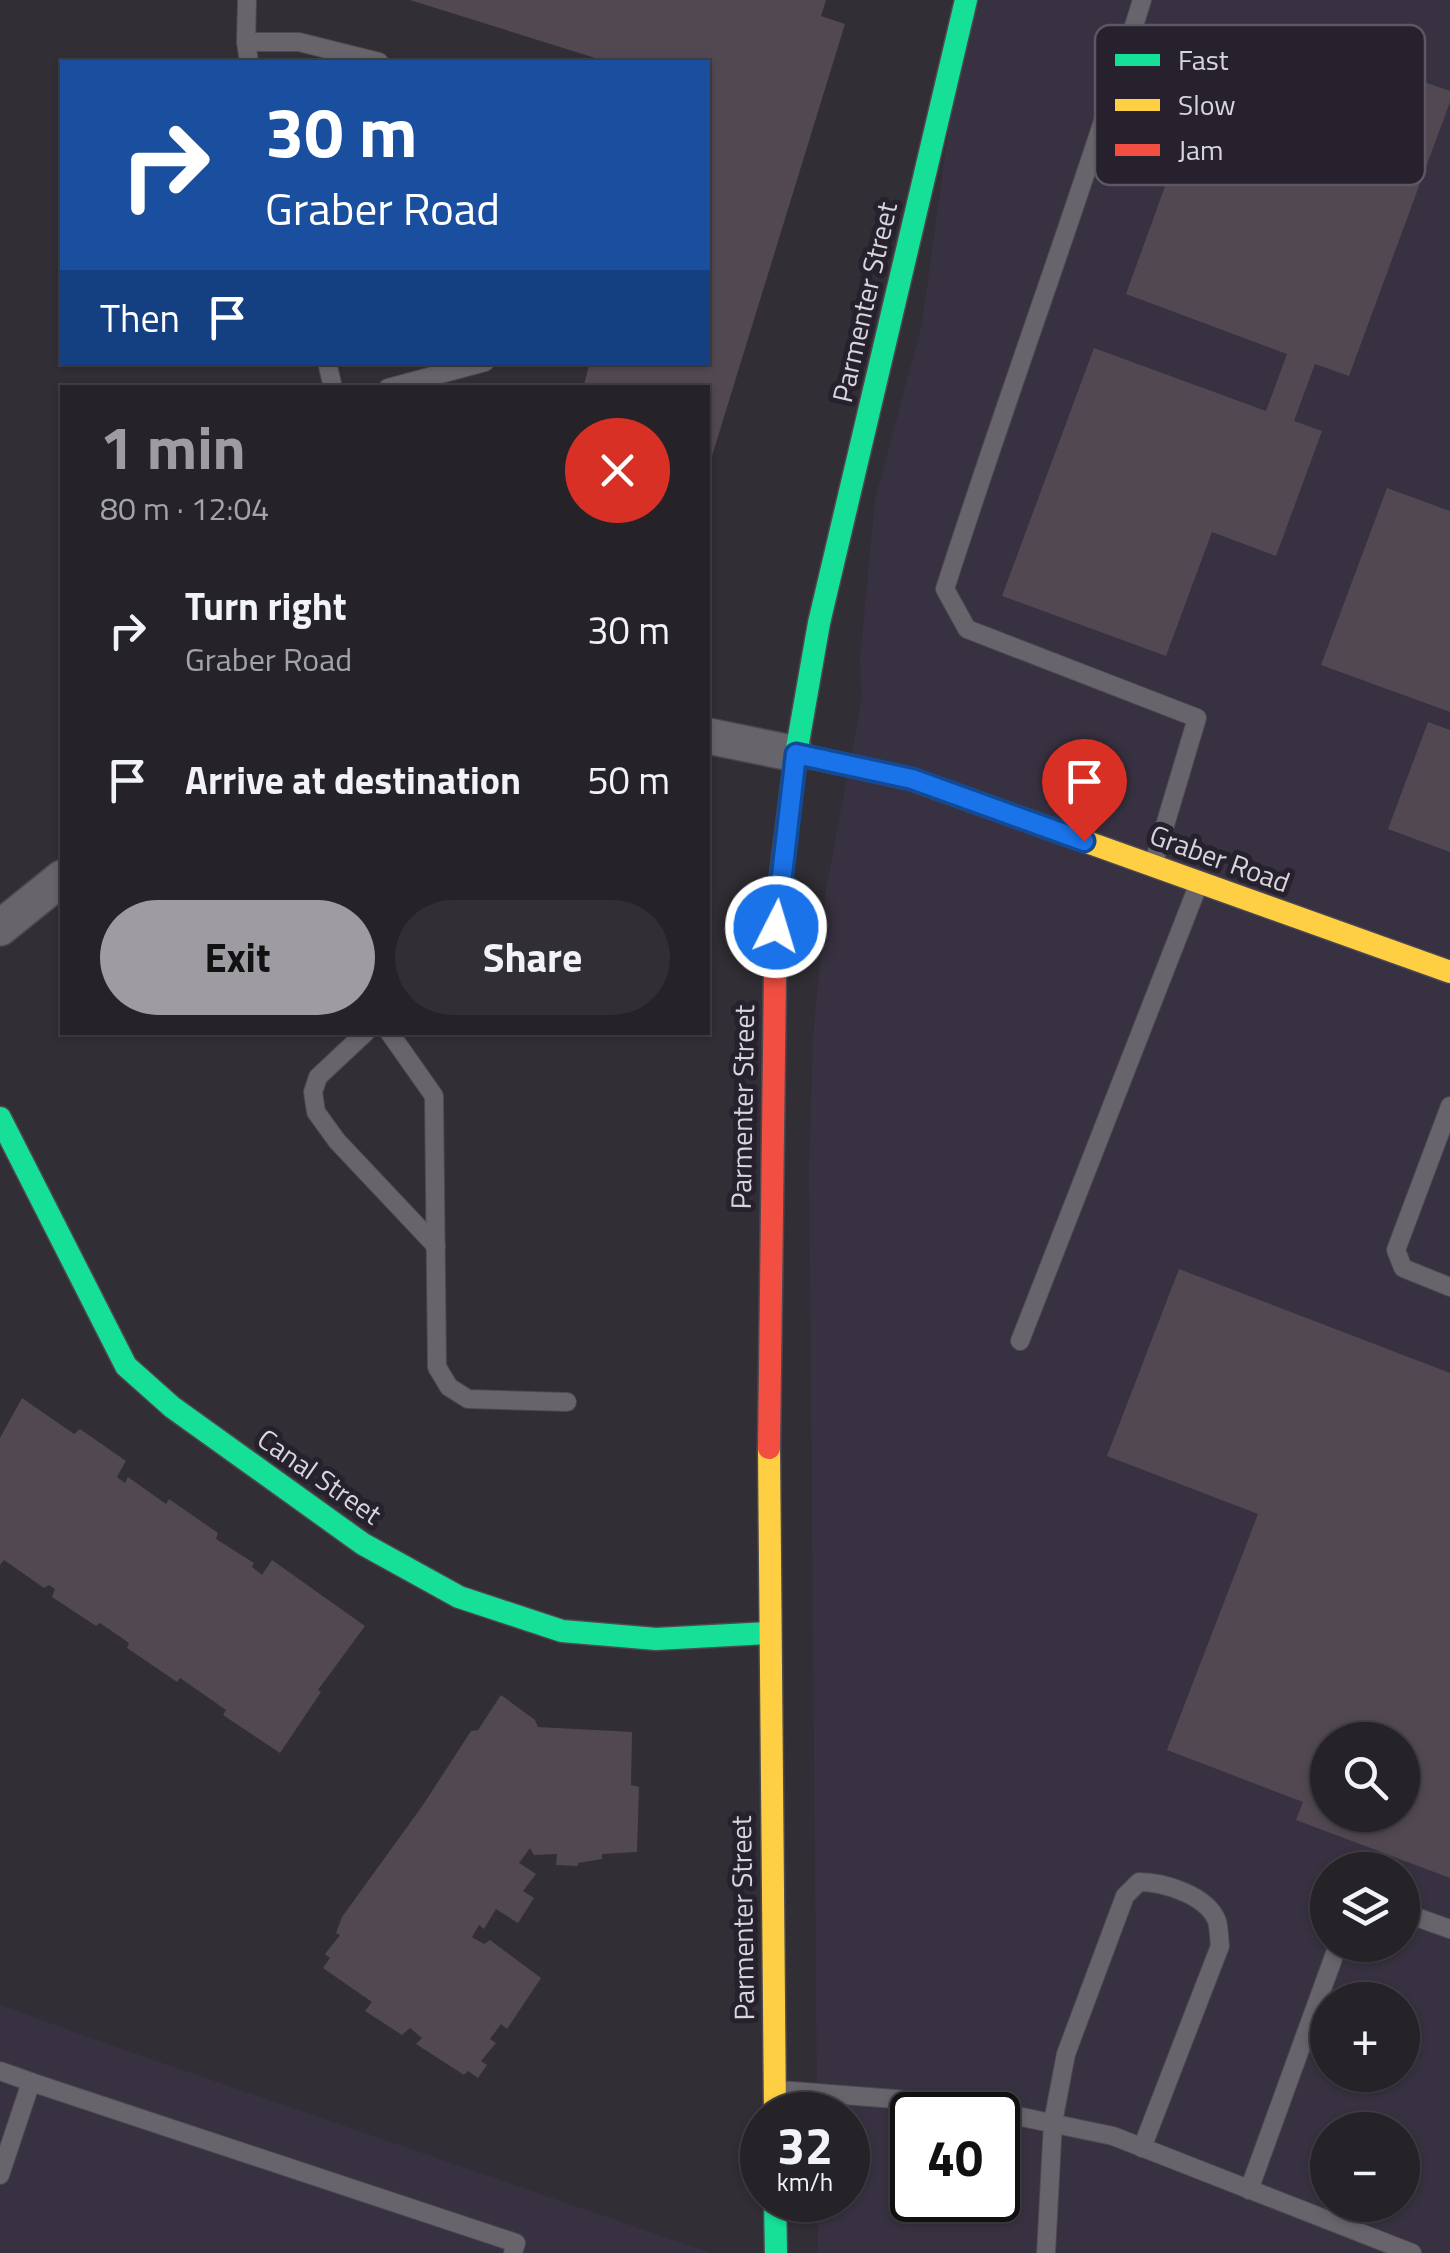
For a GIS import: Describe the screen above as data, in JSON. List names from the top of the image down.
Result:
{
  "streets": {
    "street": ["Parmenter Street", "Graber Road", "Canal Street"]
  },
  "crossings": [
    ["Parmenter Street", "Graber Road"],
    ["Parmenter Street", "Canal Street"]
  ],
  "legend": ["Fast", "Slow", "Jam"],
  "page": {
    "turn": ["30 m", "Graber Road"],
    "then": "Then",
    "heading": ["1 min", "80 m · 12:04"],
    "list": [
      {
        "name": "Turn right",
        "note": "Graber Road",
        "value": "30 m"
      },
      {
        "name": "Arrive at destination",
        "value": "50 m"
      }
    ],
    "buttons": ["Exit", "Share"],
    "map_buttons": ["+", "−"],
    "speed": "32 km/h",
    "limit": "40"
  }
}
